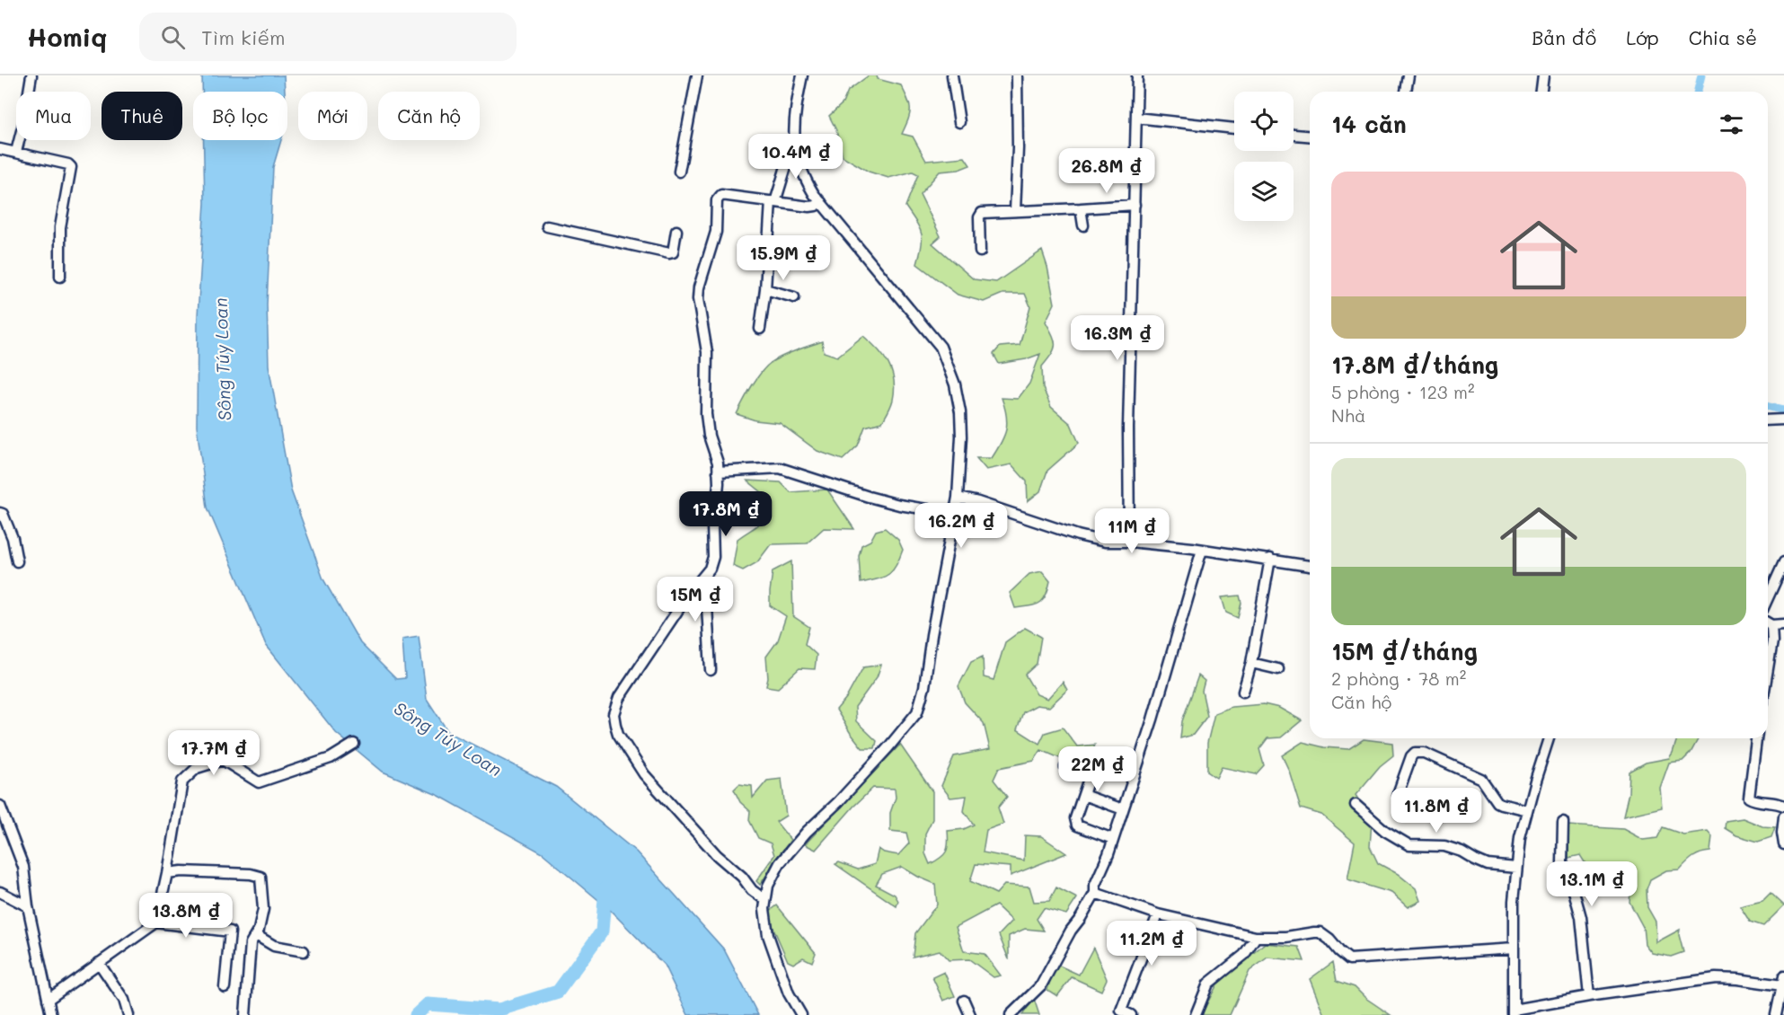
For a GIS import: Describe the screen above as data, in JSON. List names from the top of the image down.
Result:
{
  "water": ["Sông Túy Loan"],
  "page": {
    "header": "Homiq",
    "search": "Tìm kiếm",
    "nav": ["Bản đồ", "Lớp", "Chia sẻ"],
    "chip": [
      "Mua",
      "Thuê",
      "Bộ lọc",
      "Mới",
      "Căn hộ"
    ],
    "heading": "14 căn",
    "price": [
      "10.4M ₫",
      "26.8M ₫",
      "15.9M ₫",
      "16.3M ₫",
      "17.8M ₫",
      "16.2M ₫",
      "11M ₫",
      "15M ₫",
      "17.7M ₫",
      "22M ₫",
      "11.8M ₫",
      "13.1M ₫",
      "13.8M ₫",
      "11.2M ₫"
    ],
    "list": [
      {
        "name": "17.8M ₫/tháng",
        "note": "5 phòng · 123 m² · Nhà"
      },
      {
        "name": "15M ₫/tháng",
        "note": "2 phòng · 78 m² · Căn hộ"
      }
    ]
  }
}
